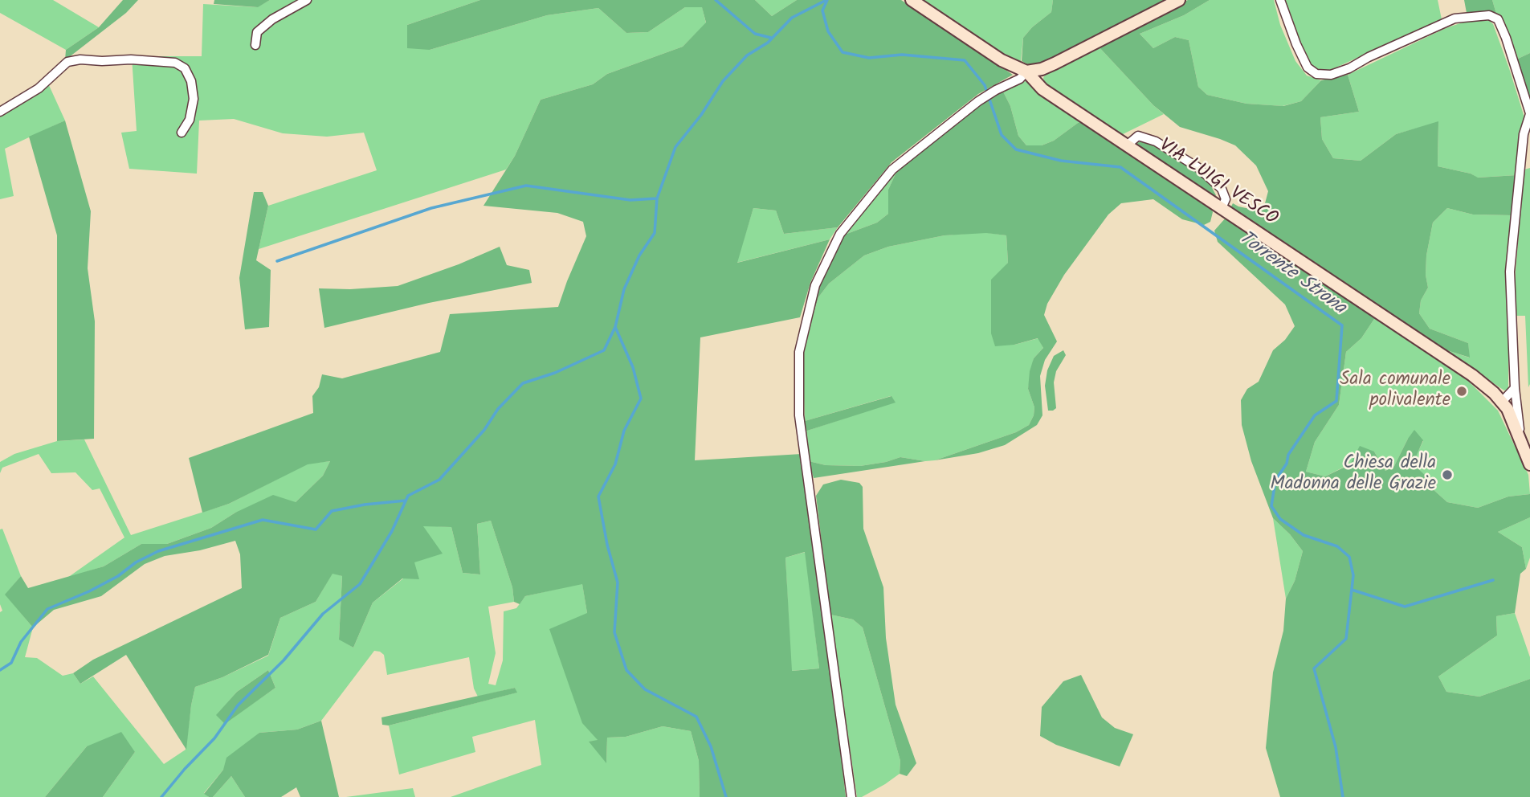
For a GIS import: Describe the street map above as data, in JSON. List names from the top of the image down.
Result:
{
  "streets": {
    "street": ["VIA LUIGI VESCO"]
  },
  "water": ["Torrente Strona"],
  "places": ["Sala comunale polivalente", "Chiesa della Madonna delle Grazie"]
}
